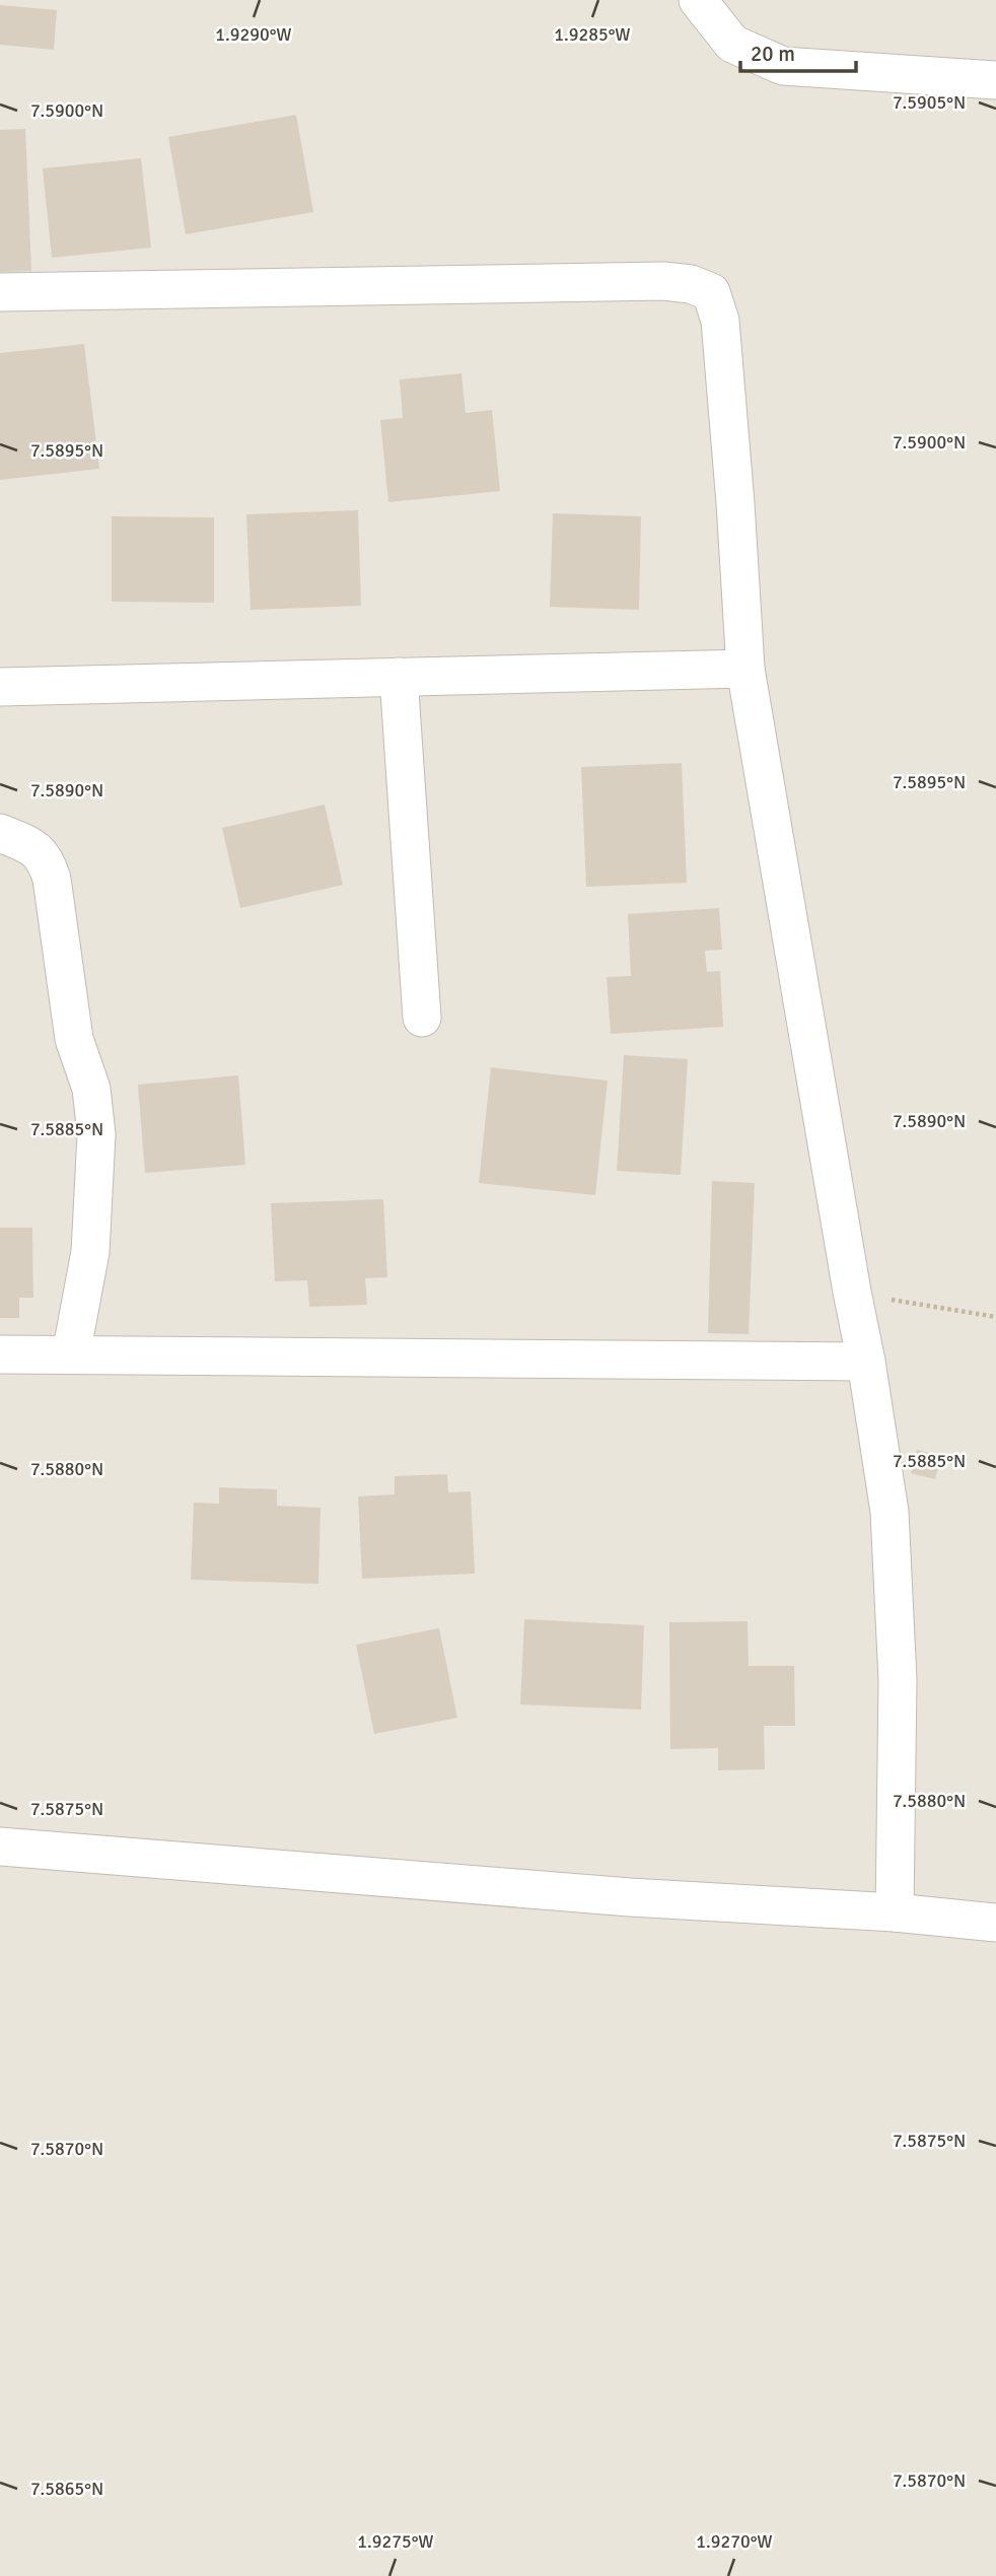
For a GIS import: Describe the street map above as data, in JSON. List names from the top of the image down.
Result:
{
  "scale_bar": "20 m",
  "coordinates": [
    "1.9290°W",
    "1.9285°W",
    "7.5905°N",
    "7.5900°N",
    "7.5895°N",
    "7.5890°N",
    "7.5885°N",
    "7.5880°N",
    "7.5875°N",
    "7.5870°N",
    "7.5865°N",
    "1.9275°W",
    "1.9270°W"
  ]
}
